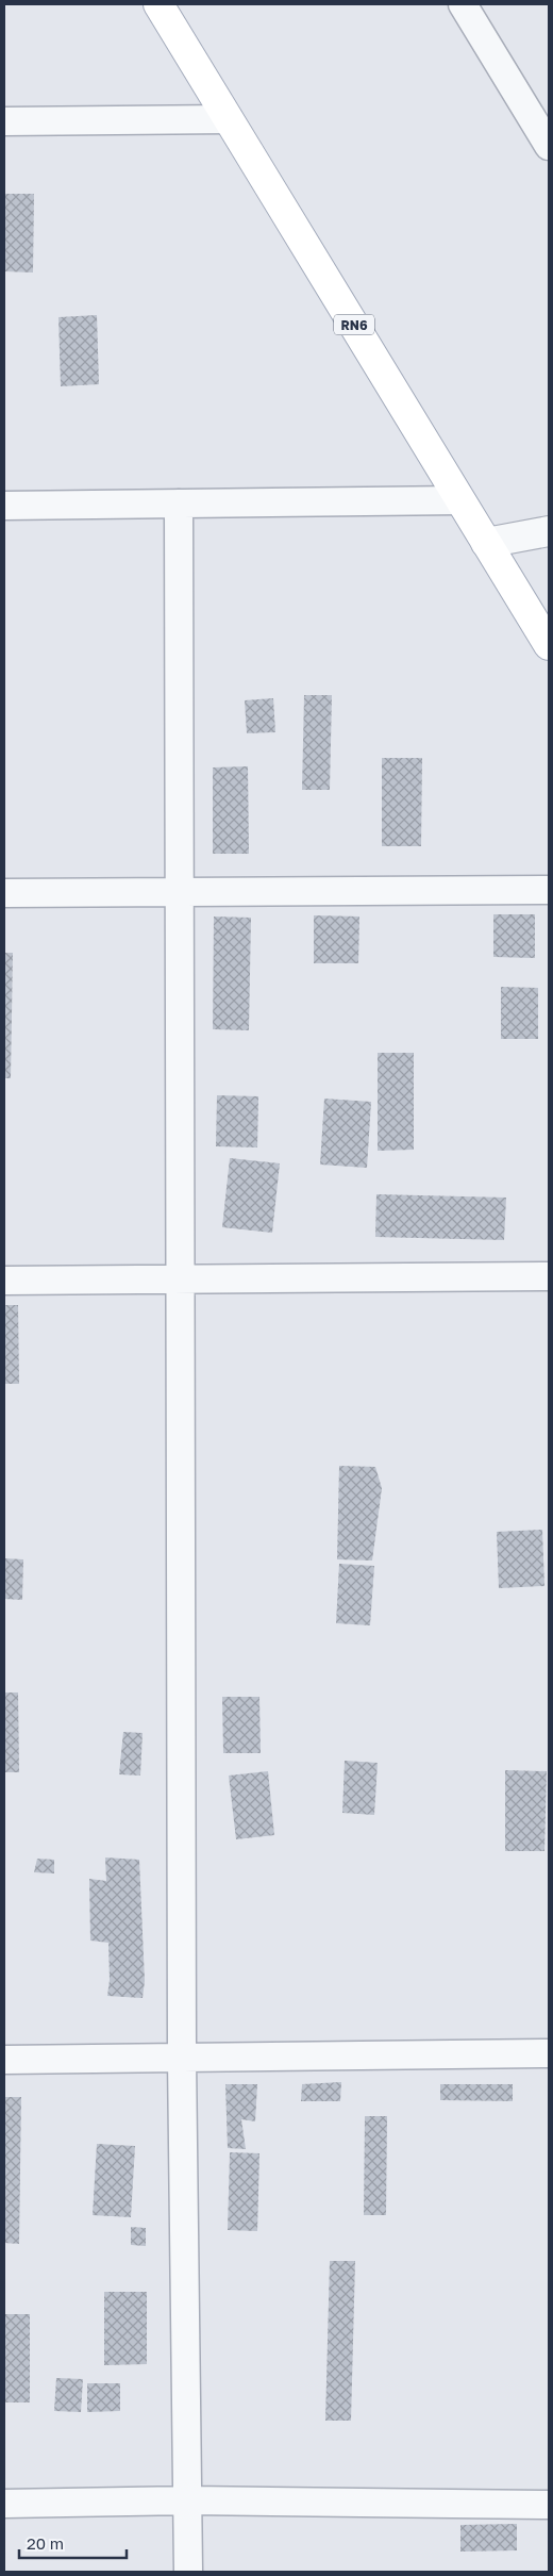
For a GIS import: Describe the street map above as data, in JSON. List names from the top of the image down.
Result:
{
  "streets": {
    "main road": ["RN6"]
  },
  "scale_bar": "20 m"
}
